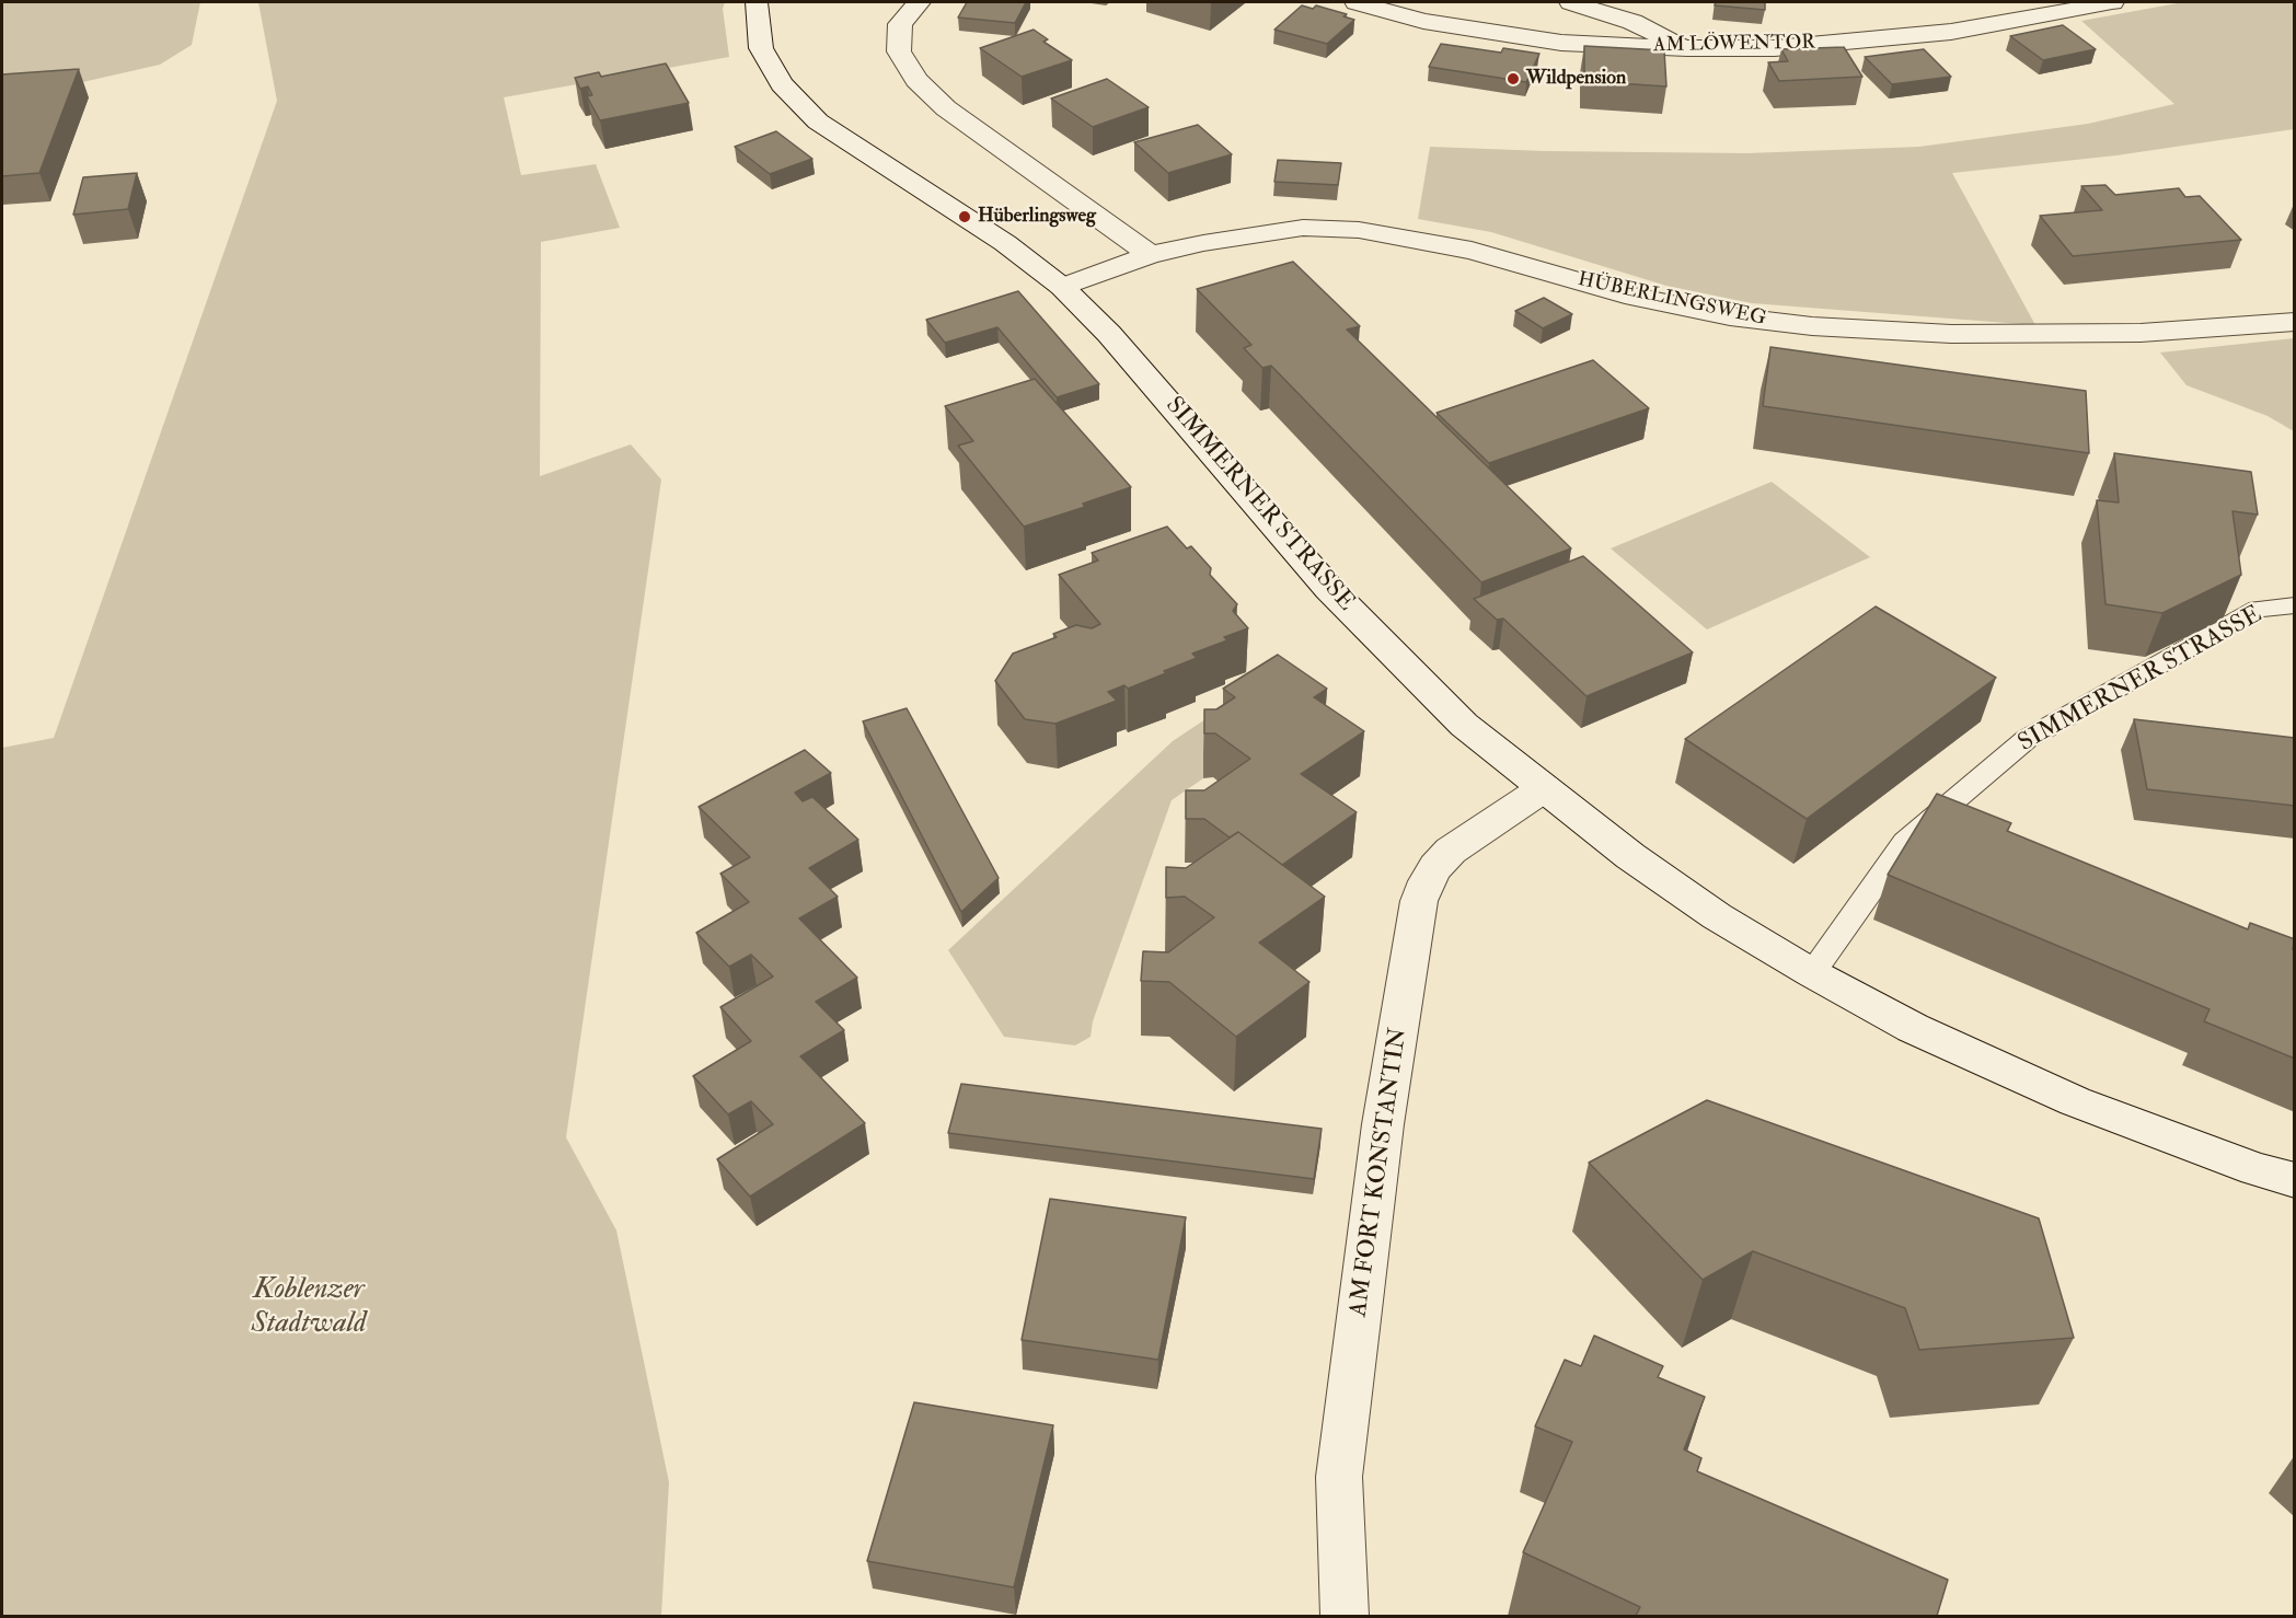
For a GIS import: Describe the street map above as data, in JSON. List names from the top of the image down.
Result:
{
  "streets": {
    "street": [
      "AM LÖWENTOR",
      "HÜBERLINGSWEG",
      "SIMMERNER STRASSE",
      "AM FORT KONSTANTIN"
    ]
  },
  "crossings": [
    ["HÜBERLINGSWEG", "SIMMERNER STRASSE"],
    ["SIMMERNER STRASSE", "AM FORT KONSTANTIN"]
  ],
  "parks": ["Koblenzer Stadtwald"],
  "places": ["Wildpension", "Hüberlingsweg"]
}
